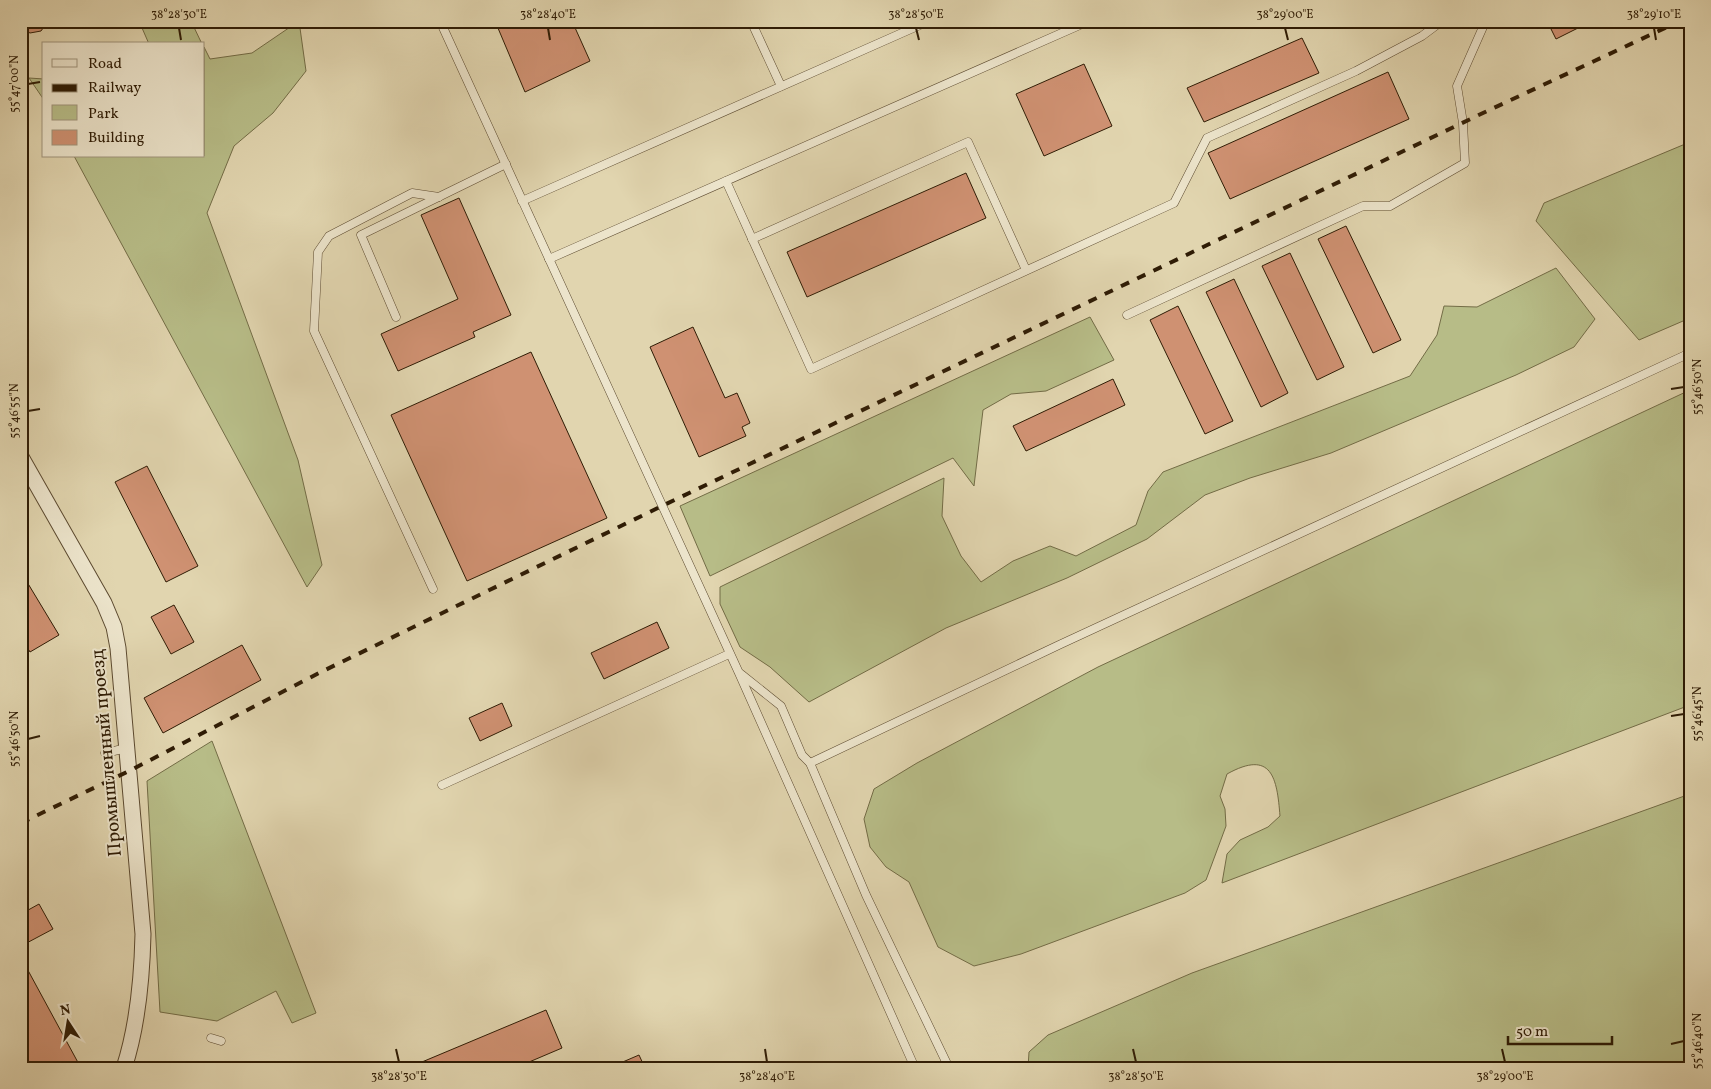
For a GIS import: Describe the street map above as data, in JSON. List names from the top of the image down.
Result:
{
  "streets": {
    "street": ["Промышленный проезд"]
  },
  "legend": [
    "Road",
    "Railway",
    "Park",
    "Building"
  ],
  "scale_bar": "50 m",
  "north": "top",
  "coordinates": [
    "38°28'30\"E",
    "38°28'40\"E",
    "38°28'50\"E",
    "38°29'00\"E",
    "38°29'10\"E",
    "55°47'00\"N",
    "55°46'50\"N",
    "55°46'55\"N",
    "55°46'45\"N",
    "55°46'40\"N"
  ]
}
